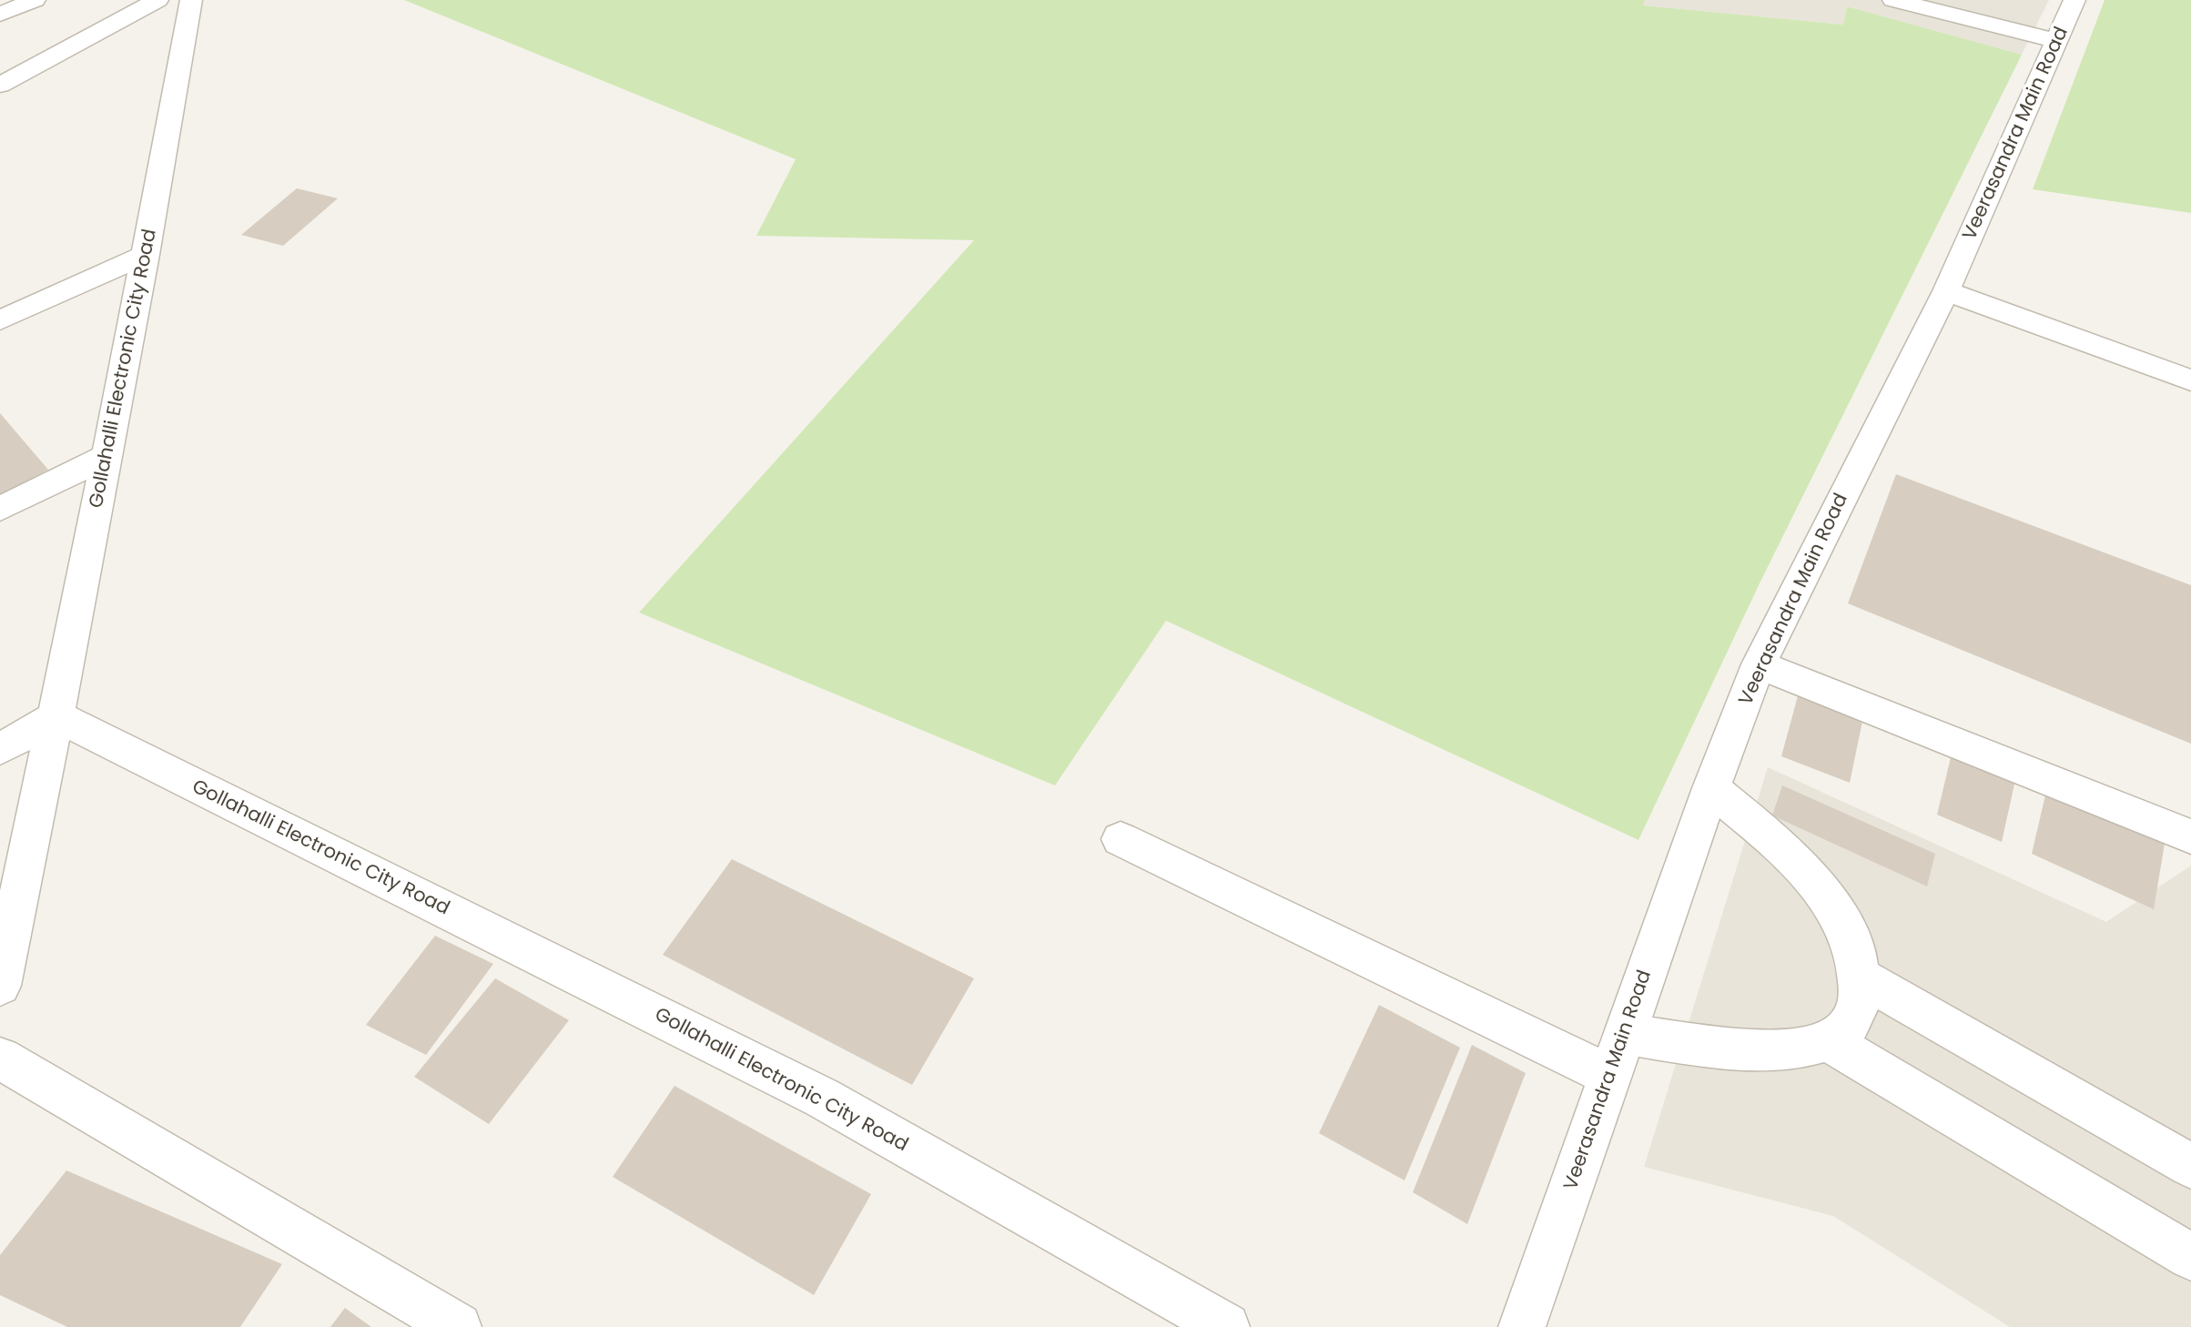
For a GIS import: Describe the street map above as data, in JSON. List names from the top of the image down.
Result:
{
  "streets": {
    "street": ["Veerasandra Main Road", "Gollahalli Electronic City Road"]
  }
}
